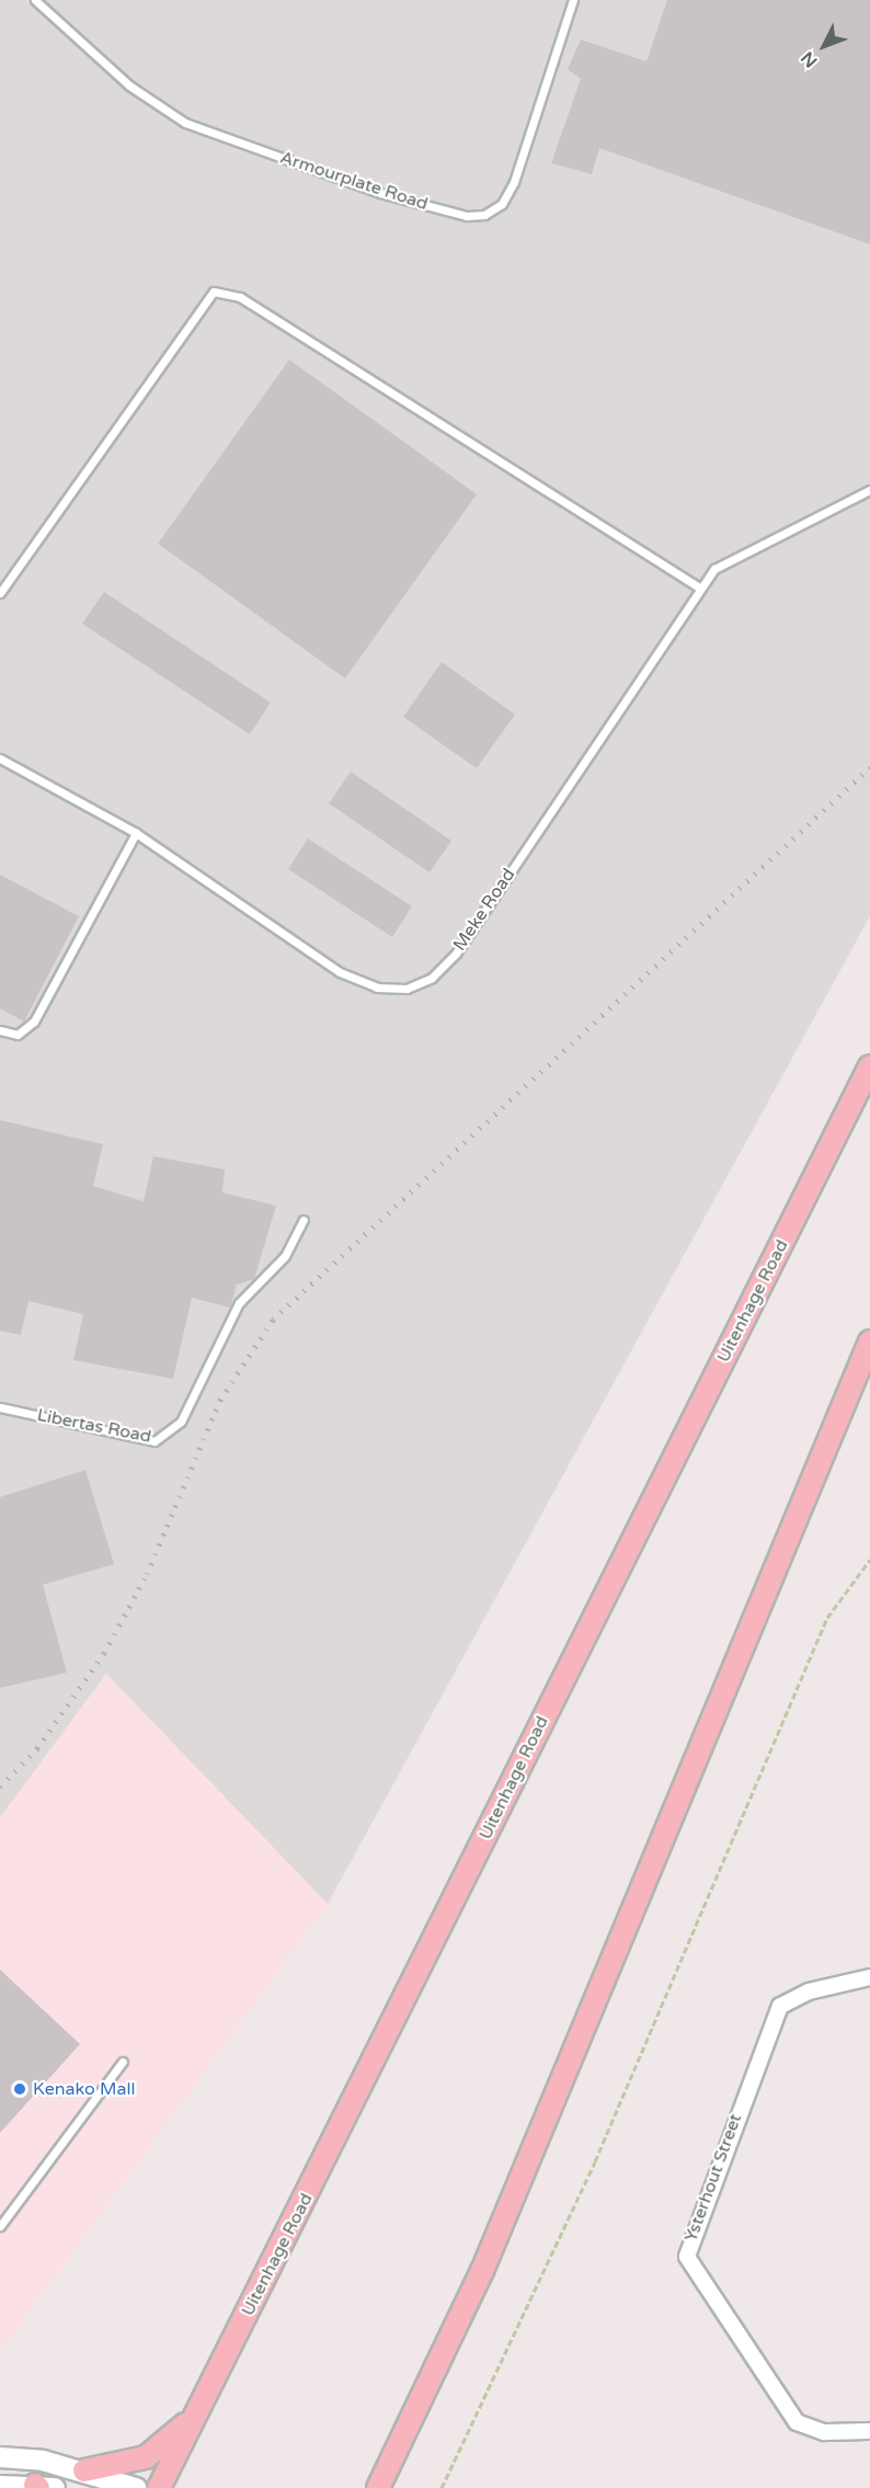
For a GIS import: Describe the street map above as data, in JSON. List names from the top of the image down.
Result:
{
  "streets": {
    "main road": ["Uitenhage Road"],
    "street": ["Ysterhout Street"],
    "lane": ["Armourplate Road", "Meke Road", "Libertas Road"]
  },
  "places": ["Kenako Mall"],
  "north": "bottom left"
}
